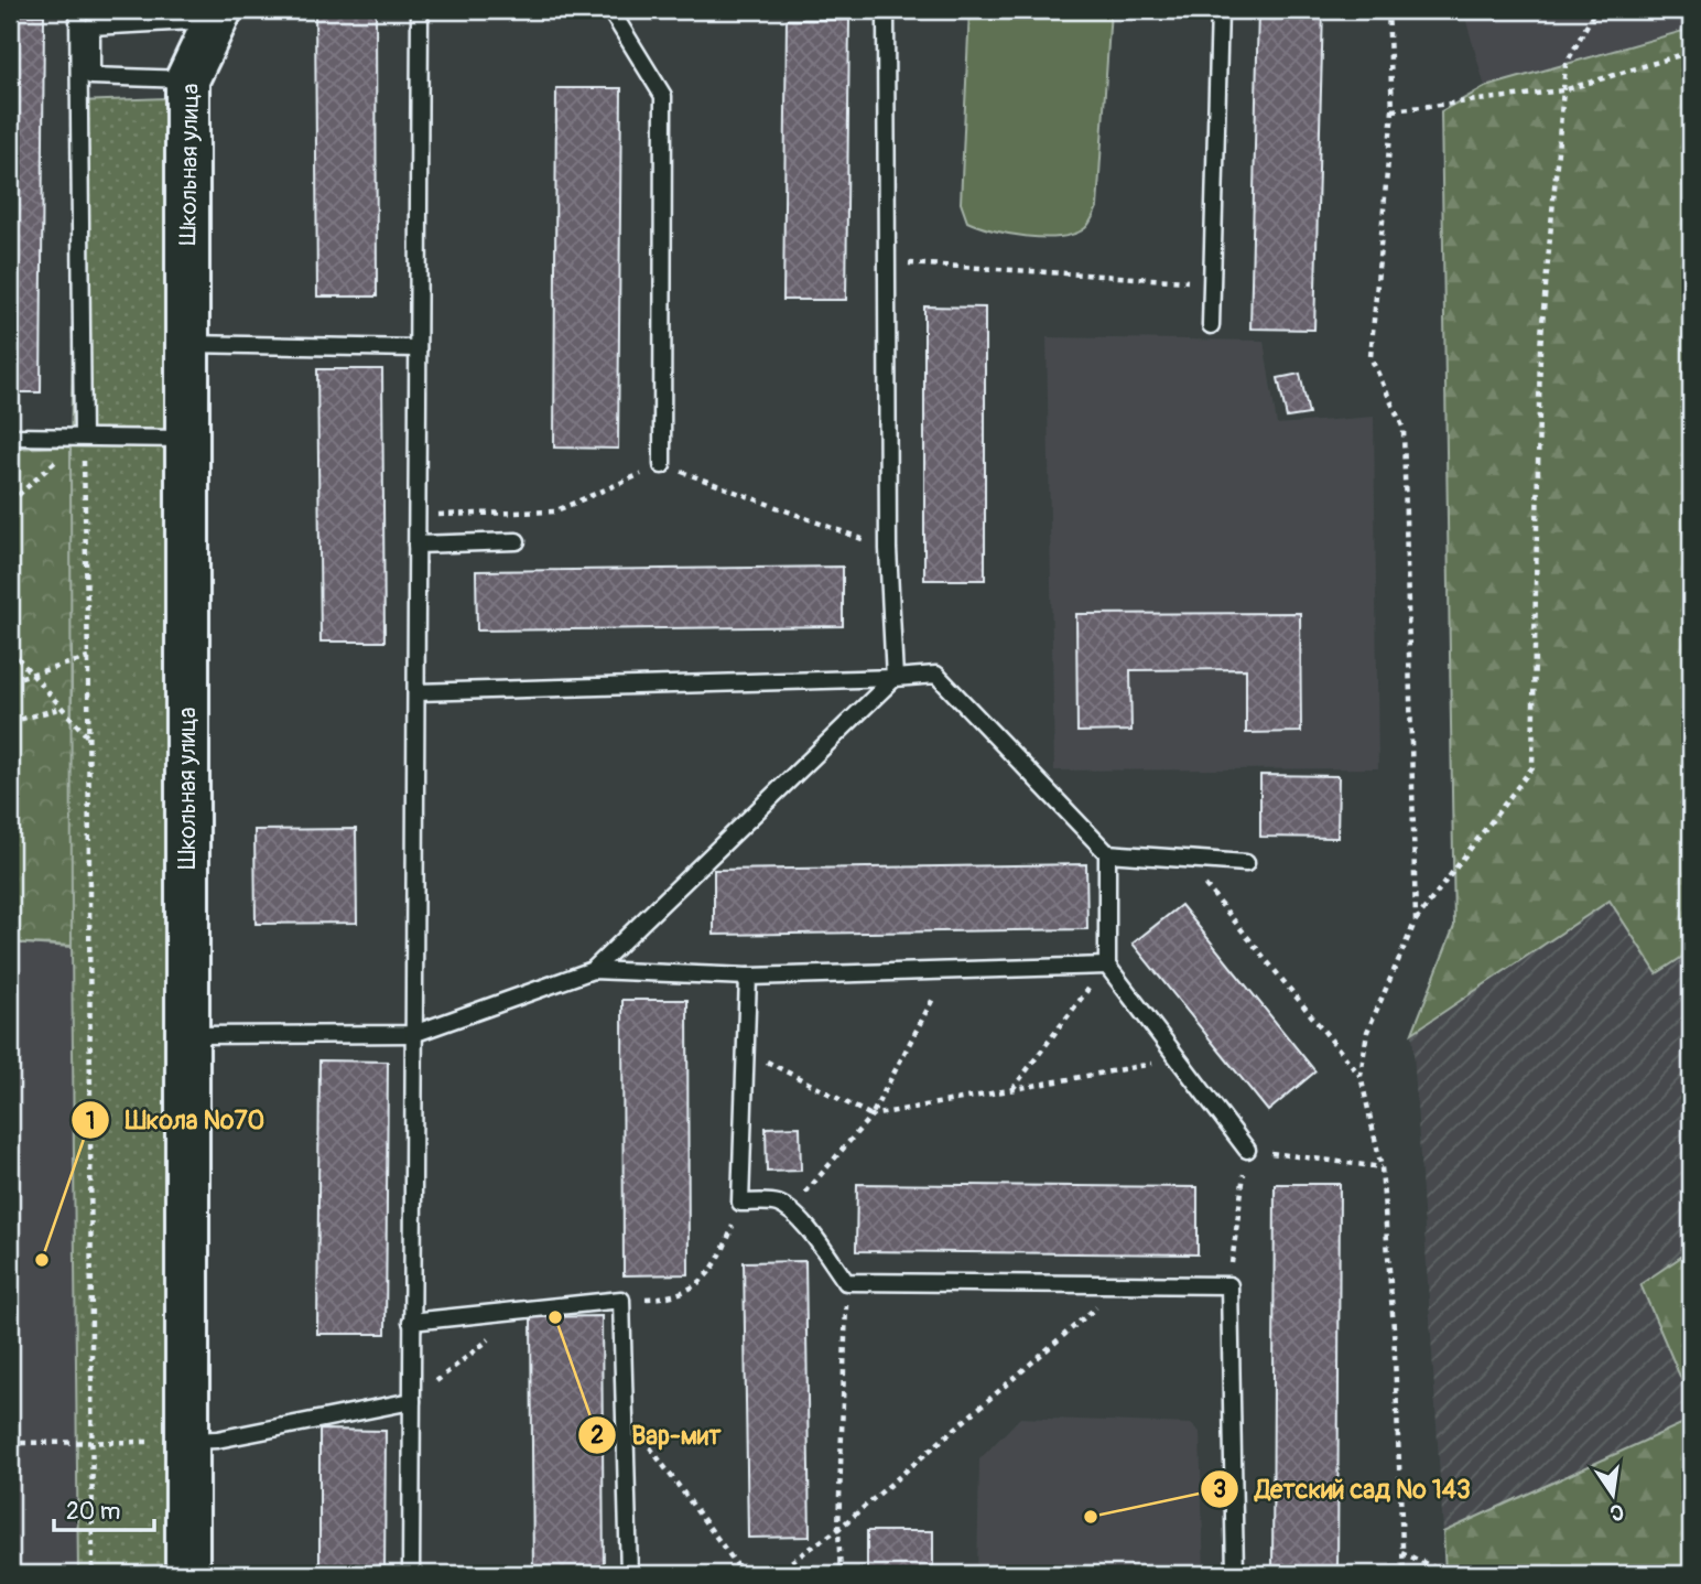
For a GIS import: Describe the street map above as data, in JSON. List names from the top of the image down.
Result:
{
  "streets": {
    "main road": ["Школьная улица"]
  },
  "places": ["Школа №70", "Вар-мит", "Детский сад № 143"],
  "scale_bar": "20 m",
  "north": "bottom"
}
